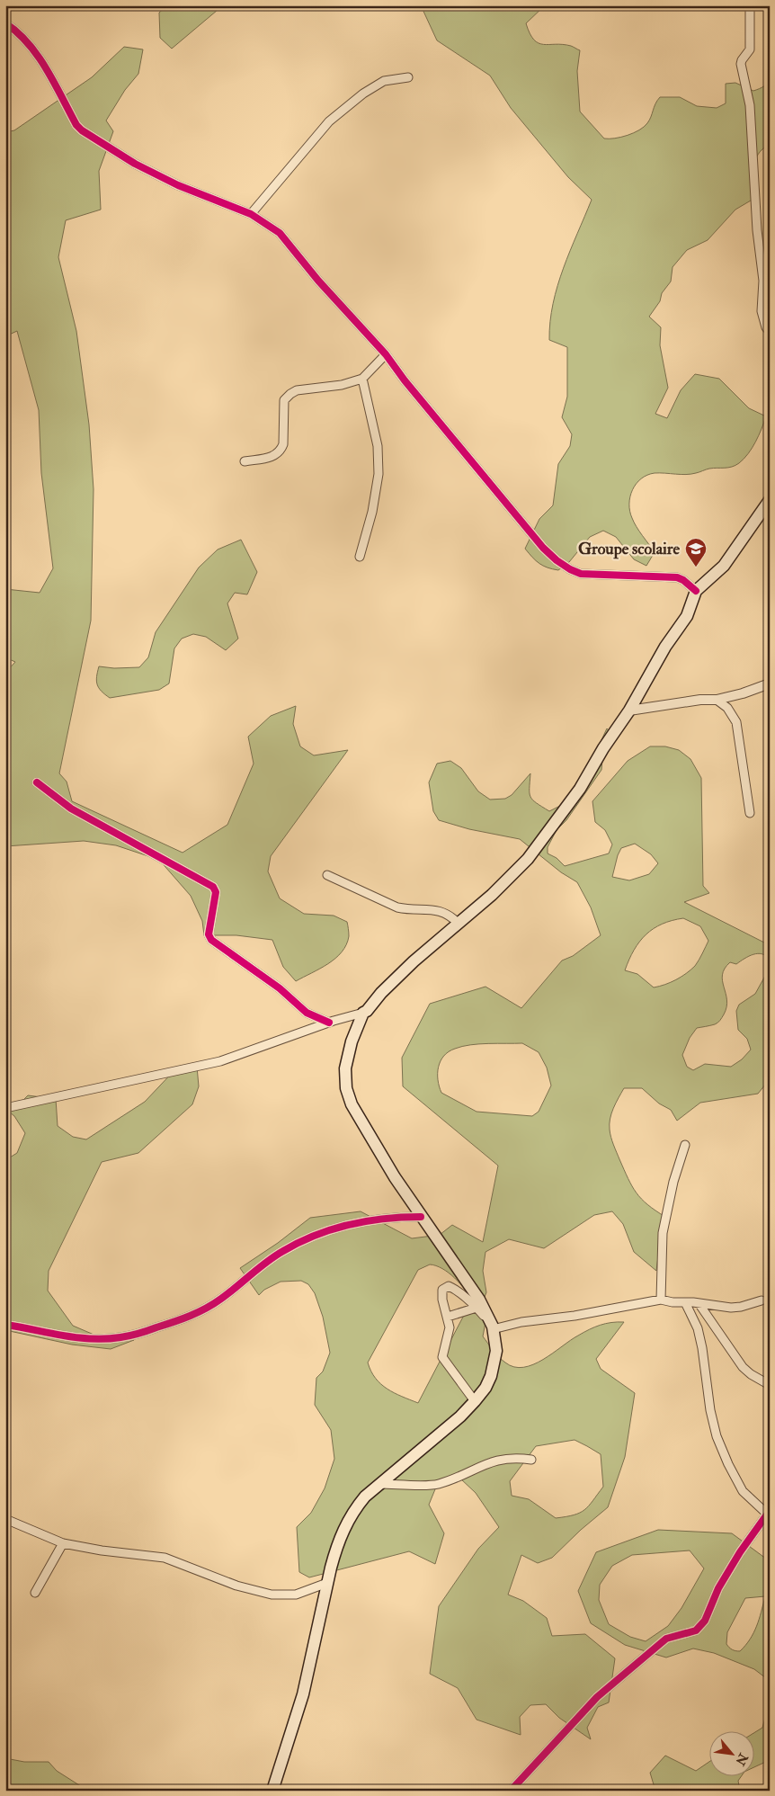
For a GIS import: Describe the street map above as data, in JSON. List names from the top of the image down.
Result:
{
  "places": {
    "school or university": ["Groupe scolaire"]
  },
  "north": "bottom right"
}
